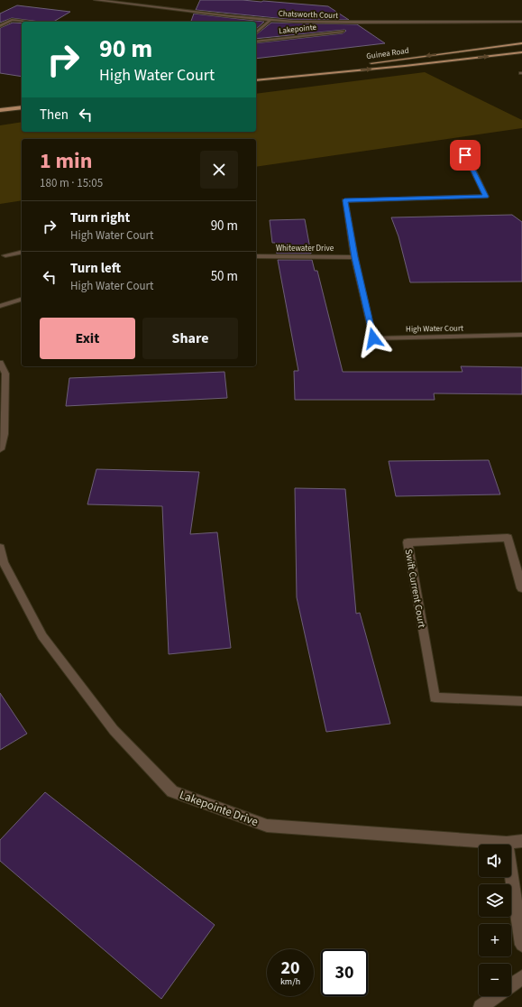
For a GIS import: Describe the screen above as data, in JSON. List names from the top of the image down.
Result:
{
  "streets": {
    "main road": ["Guinea Road"],
    "street": [
      "Chatsworth Court",
      "Lakepointe",
      "Whitewater Drive",
      "High Water Court",
      "Swift Current Court",
      "Lakepointe Drive"
    ]
  },
  "crossings": [
    ["Whitewater Drive", "High Water Court"]
  ],
  "page": {
    "turn": ["90 m", "High Water Court"],
    "then": "Then",
    "heading": ["1 min", "180 m · 15:05"],
    "list": [
      {
        "name": "Turn right",
        "note": "High Water Court",
        "value": "90 m"
      },
      {
        "name": "Turn left",
        "note": "High Water Court",
        "value": "50 m"
      }
    ],
    "buttons": ["Exit", "Share"],
    "map_buttons": ["+", "−"],
    "speed": "20 km/h",
    "limit": "30"
  }
}
